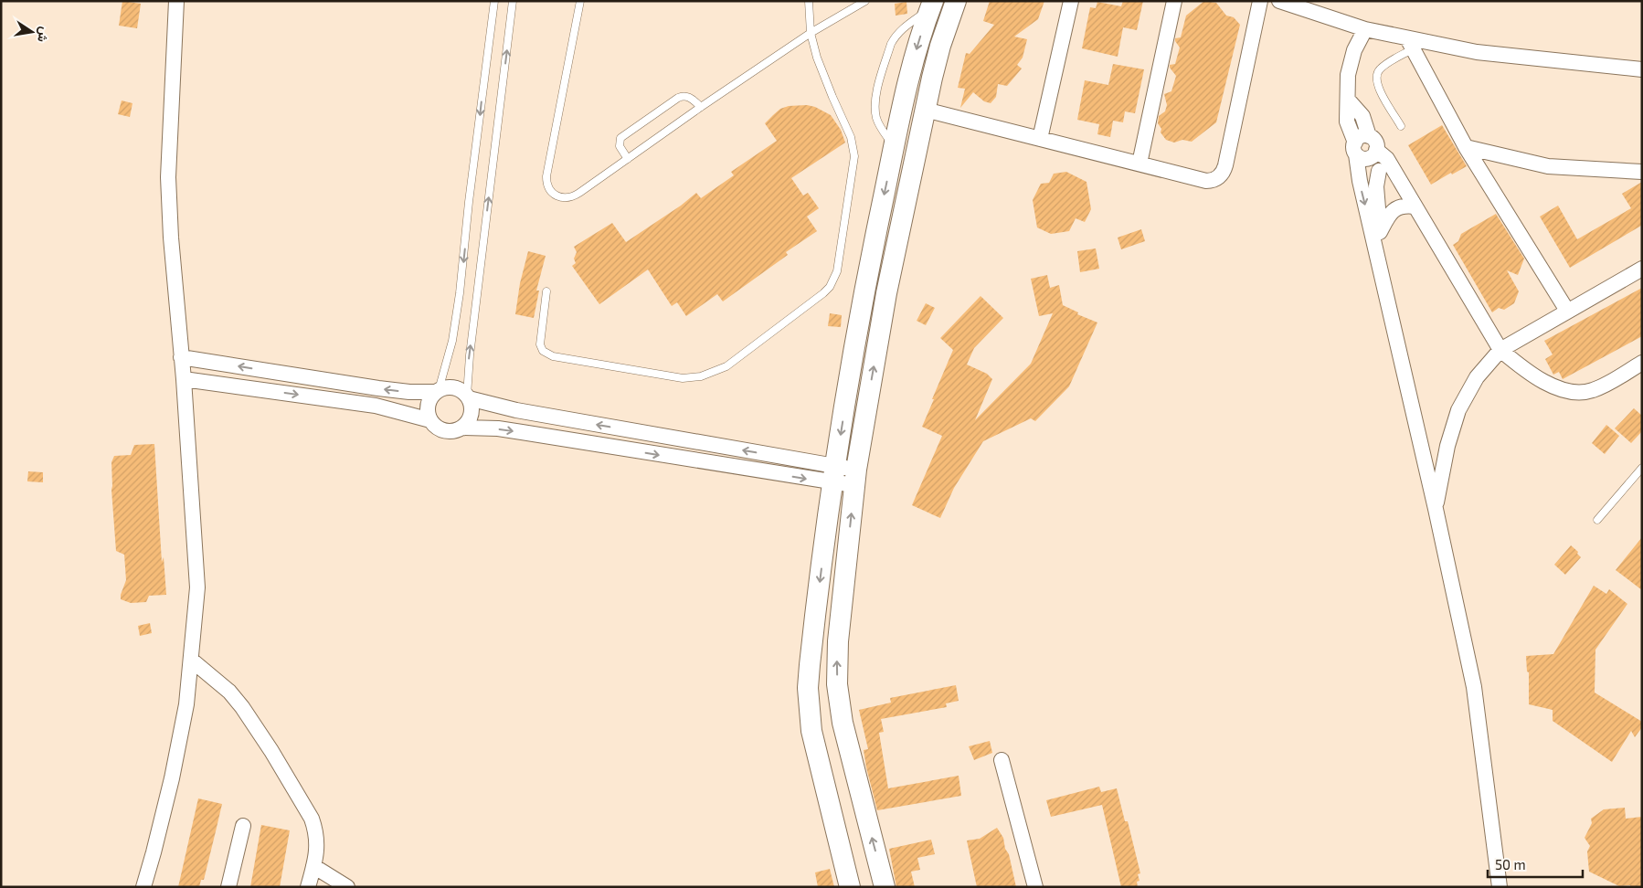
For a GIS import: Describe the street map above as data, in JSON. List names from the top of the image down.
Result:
{
  "scale_bar": "50 m",
  "north": "right"
}
